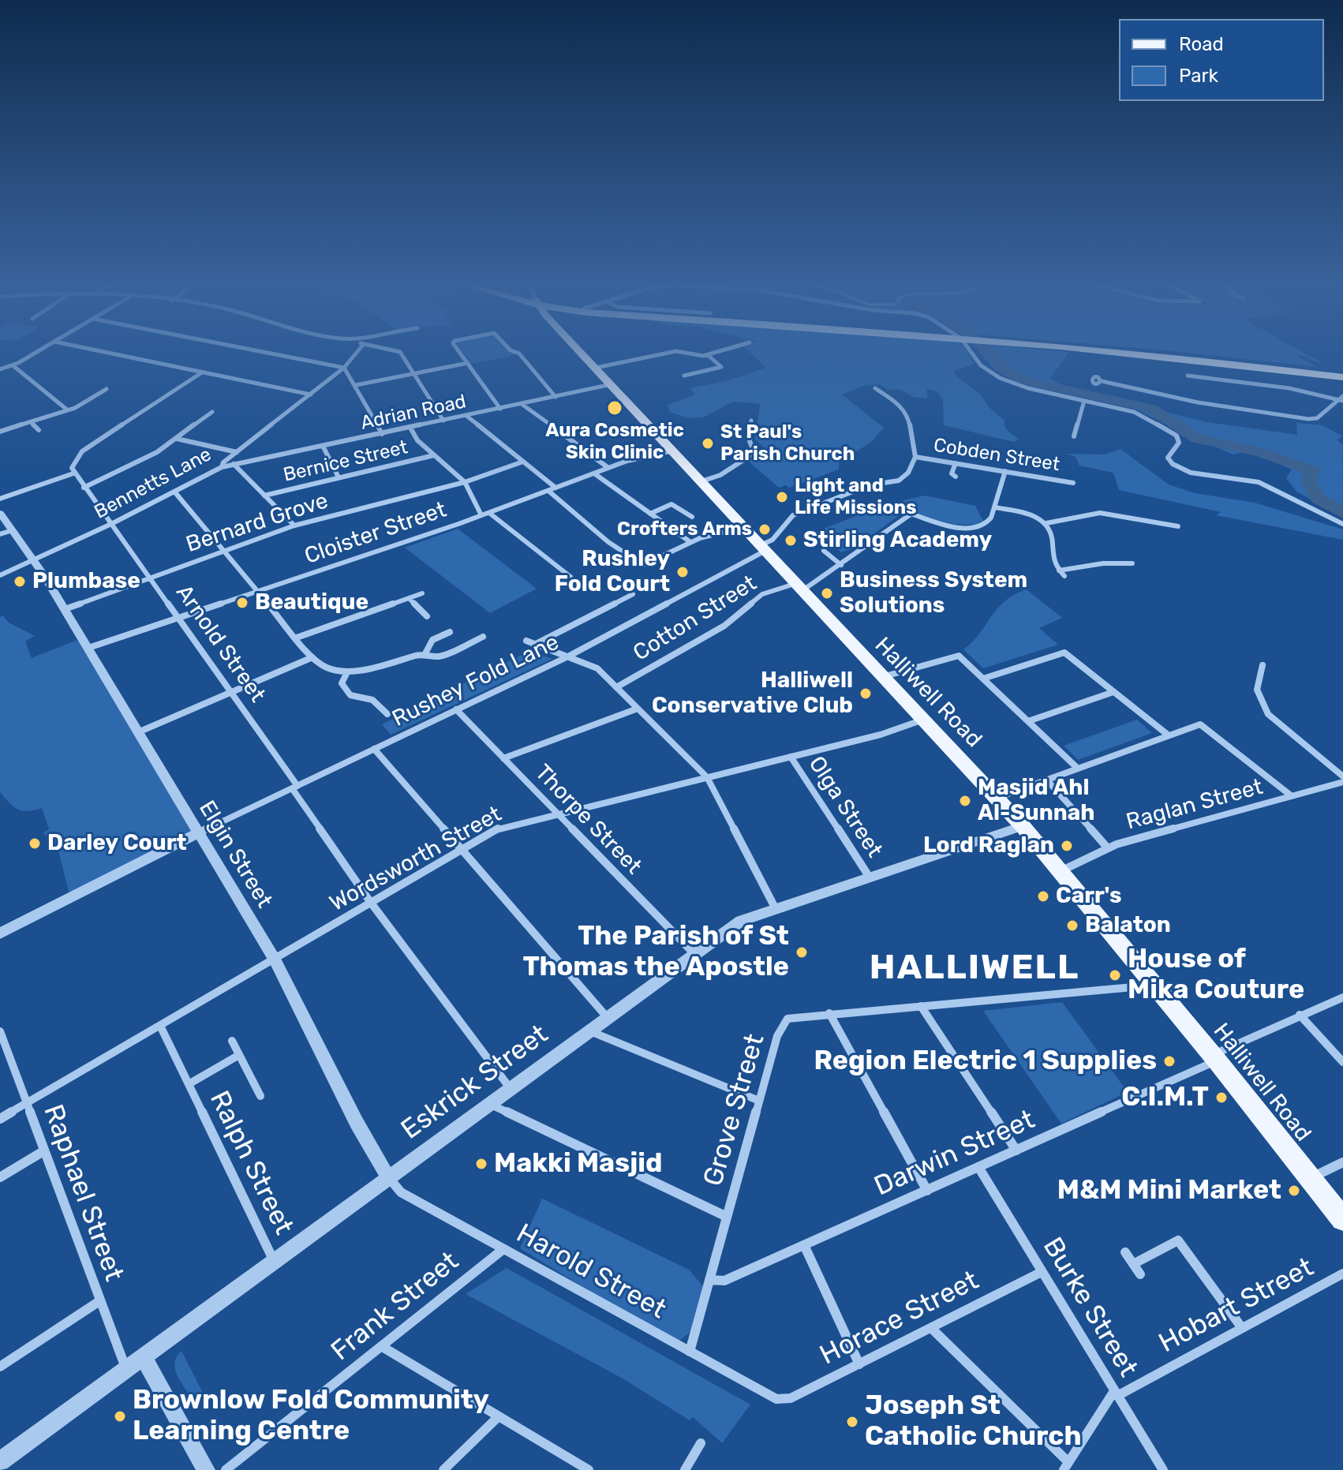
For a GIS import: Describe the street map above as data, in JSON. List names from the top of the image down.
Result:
{
  "streets": {
    "main road": ["Halliwell Road"],
    "street": [
      "Adrian Road",
      "Cobden Street",
      "Bernice Street",
      "Bennetts Lane",
      "Bernard Grove",
      "Cloister Street",
      "Cotton Street",
      "Arnold Street",
      "Rushey Fold Lane",
      "Raglan Street",
      "Olga Street",
      "Thorpe Street",
      "Elgin Street",
      "Wordsworth Street",
      "Eskrick Street",
      "Grove Street",
      "Darwin Street",
      "Ralph Street",
      "Raphael Street",
      "Harold Street",
      "Hobart Street",
      "Frank Street",
      "Burke Street",
      "Horace Street"
    ]
  },
  "crossings": [
    ["Adrian Road", "Bennetts Lane"],
    ["Adrian Road", "Halliwell Road"],
    ["Cobden Street", "Rushey Fold Lane"],
    ["Bennetts Lane", "Arnold Street"],
    ["Bennetts Lane", "Elgin Street"],
    ["Bernard Grove", "Arnold Street"],
    ["Bernard Grove", "Elgin Street"],
    ["Cloister Street", "Arnold Street"],
    ["Cloister Street", "Halliwell Road"],
    ["Cloister Street", "Elgin Street"],
    ["Cotton Street", "Halliwell Road"],
    ["Arnold Street", "Rushey Fold Lane"],
    ["Arnold Street", "Wordsworth Street"],
    ["Arnold Street", "Eskrick Street"],
    ["Rushey Fold Lane", "Halliwell Road"],
    ["Rushey Fold Lane", "Thorpe Street"],
    ["Rushey Fold Lane", "Elgin Street"],
    ["Halliwell Road", "Raglan Street"],
    ["Halliwell Road", "Wordsworth Street"],
    ["Halliwell Road", "Eskrick Street"],
    ["Halliwell Road", "Grove Street"],
    ["Halliwell Road", "Darwin Street"],
    ["Olga Street", "Wordsworth Street"],
    ["Olga Street", "Eskrick Street"],
    ["Thorpe Street", "Wordsworth Street"],
    ["Thorpe Street", "Eskrick Street"],
    ["Elgin Street", "Wordsworth Street"],
    ["Elgin Street", "Eskrick Street"],
    ["Elgin Street", "Harold Street"],
    ["Wordsworth Street", "Ralph Street"],
    ["Wordsworth Street", "Raphael Street"],
    ["Eskrick Street", "Ralph Street"],
    ["Eskrick Street", "Raphael Street"],
    ["Eskrick Street", "Harold Street"],
    ["Grove Street", "Darwin Street"],
    ["Grove Street", "Harold Street"],
    ["Darwin Street", "Burke Street"],
    ["Harold Street", "Frank Street"],
    ["Harold Street", "Horace Street"],
    ["Hobart Street", "Burke Street"],
    ["Burke Street", "Horace Street"]
  ],
  "districts": ["HALLIWELL"],
  "places": [
    "Aura Cosmetic Skin Clinic",
    "St Paul's Parish Church",
    "Light and Life Missions",
    "Crofters Arms",
    "Stirling Academy",
    "Rushley Fold Court",
    "Plumbase",
    "Business System Solutions",
    "Beautique",
    "Halliwell Conservative Club",
    "Masjid Ahl Al-Sunnah",
    "Darley Court",
    "Lord Raglan",
    "Carr's",
    "Balaton",
    "The Parish of St Thomas the Apostle",
    "House of Mika Couture",
    "Region Electric 1 Supplies",
    "C.I.M.T",
    "Makki Masjid",
    "M&M Mini Market",
    "Brownlow Fold Community Learning Centre",
    "Joseph St Catholic Church"
  ],
  "legend": ["Road", "Park"]
}
